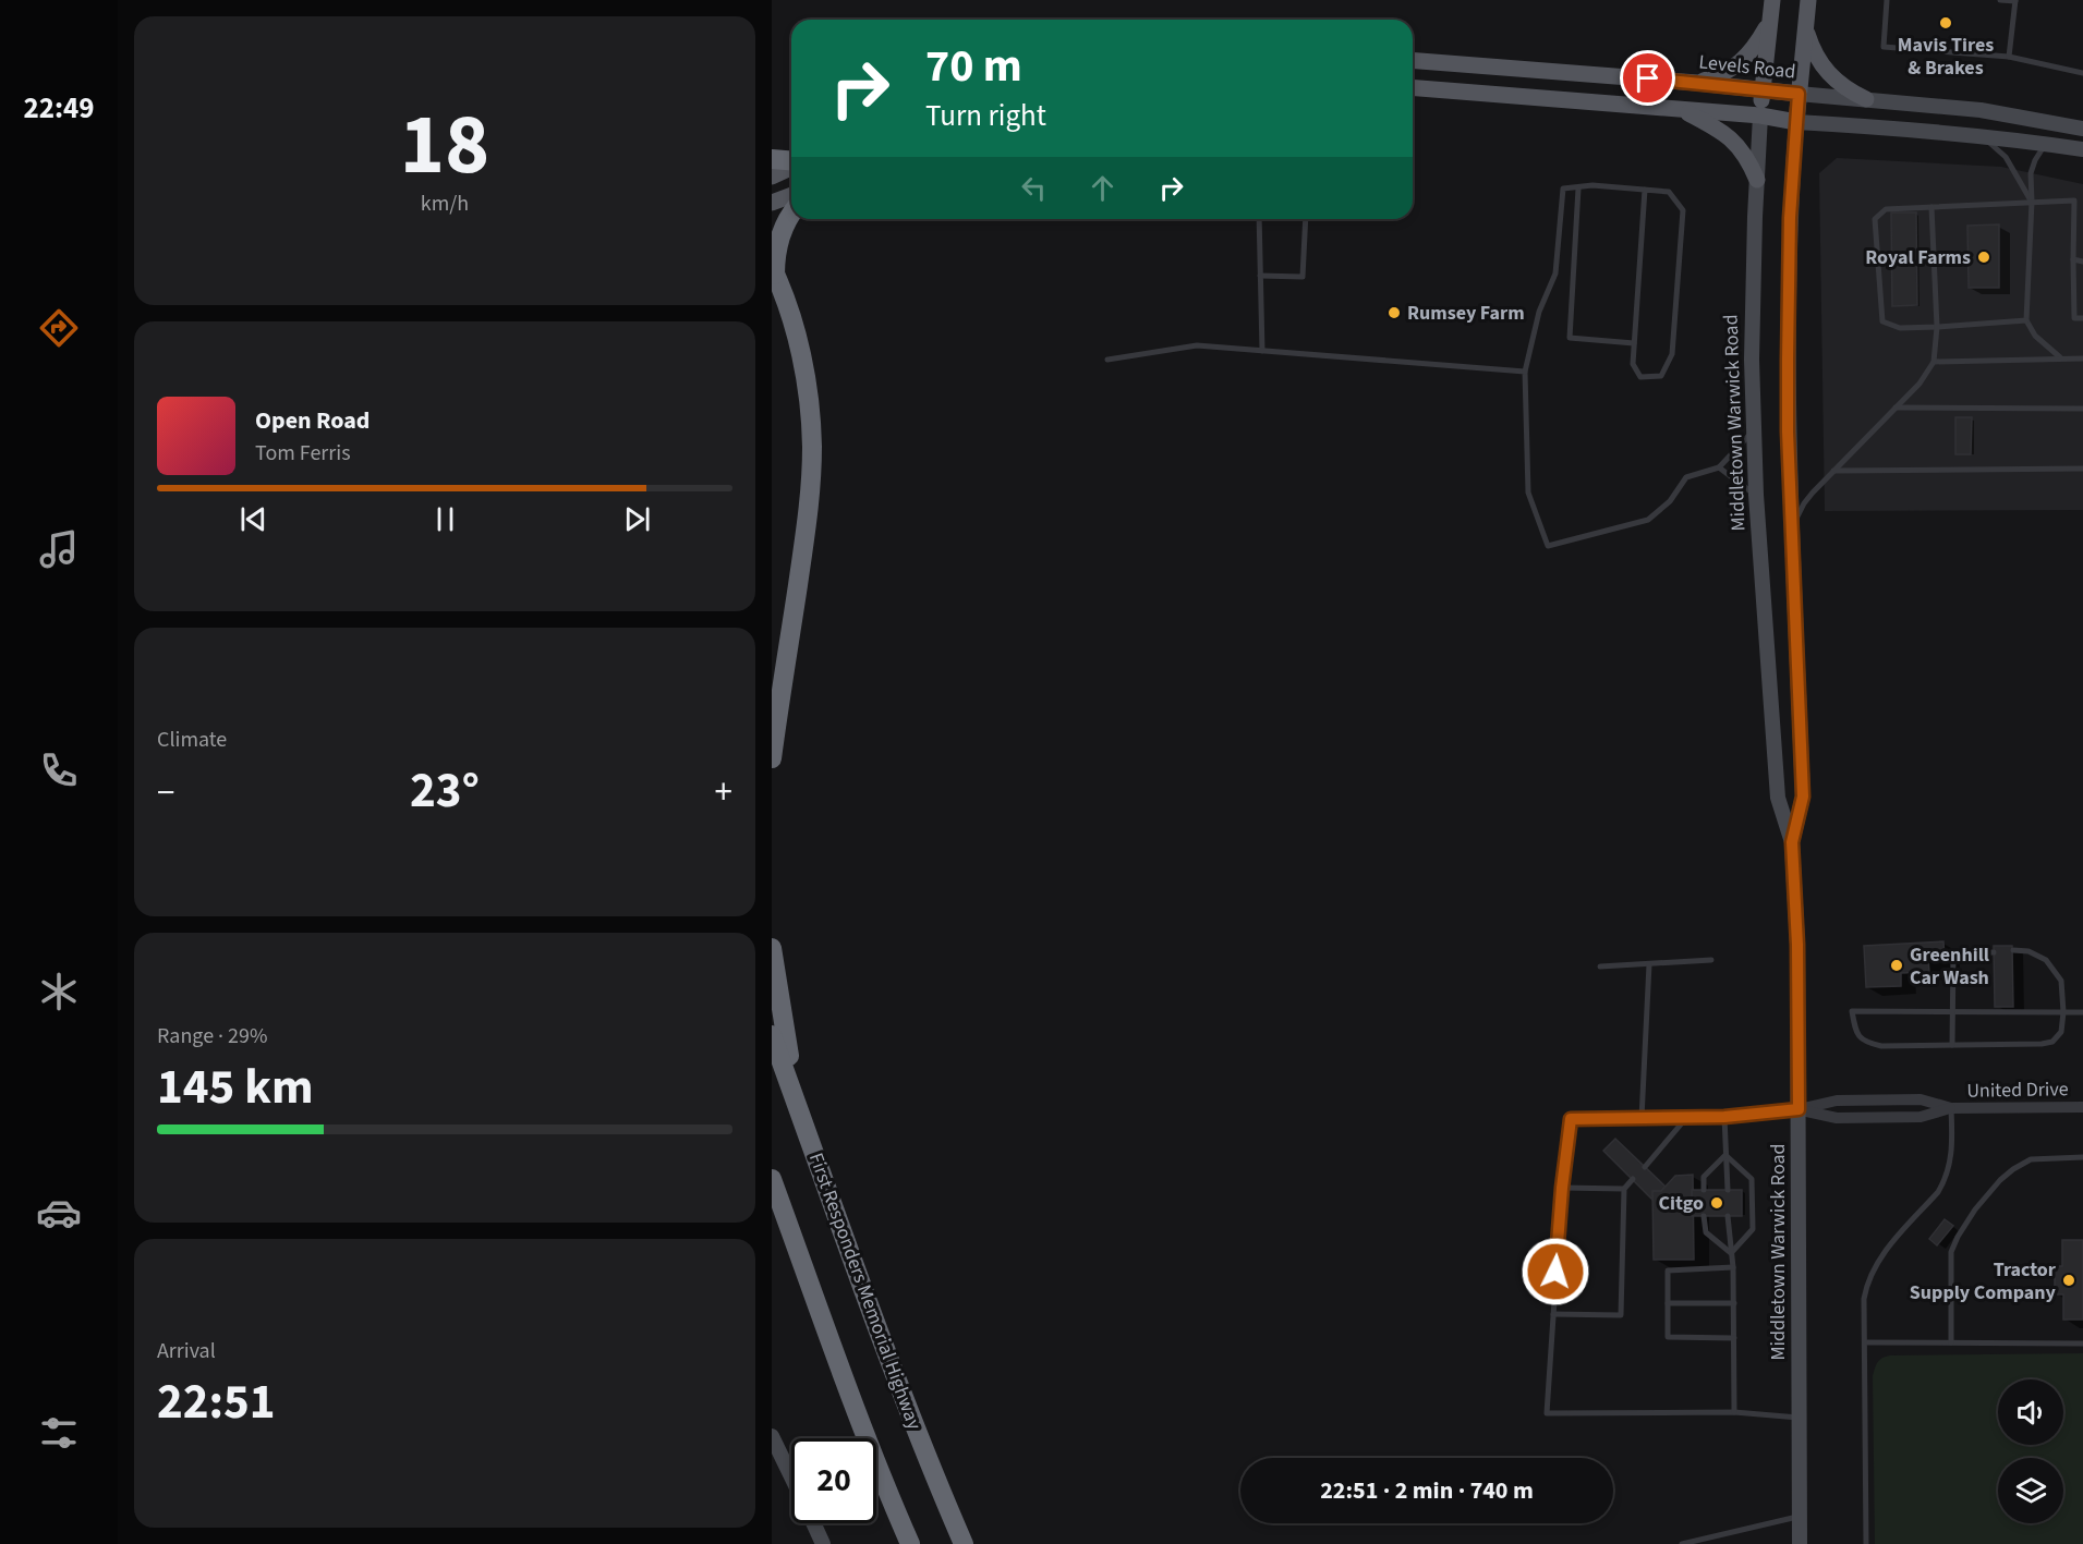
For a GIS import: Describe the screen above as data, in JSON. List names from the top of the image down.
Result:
{
  "streets": {
    "highway": ["First Responders Memorial Highway"],
    "main road": ["Levels Road", "Middletown Warwick Road"],
    "street": ["United Drive"]
  },
  "crossings": [
    ["Levels Road", "Middletown Warwick Road"],
    ["Middletown Warwick Road", "United Drive"]
  ],
  "places": [
    "Mavis Tires & Brakes",
    "Royal Farms",
    "Rumsey Farm",
    "Greenhill Car Wash",
    "Citgo",
    "Tractor Supply Company"
  ],
  "page": {
    "tabs": "22:49",
    "tile": [
      ["18", "km/h"],
      "Climate",
      ["Range · 29%", "145 km"],
      ["Arrival", "22:51"]
    ],
    "turn": ["70 m", "Turn right"],
    "song": ["Open Road", "Tom Ferris"],
    "heat": ["−", "23°", "+"],
    "limit": "20",
    "trip": "22:51 · 2 min · 740 m"
  }
}
